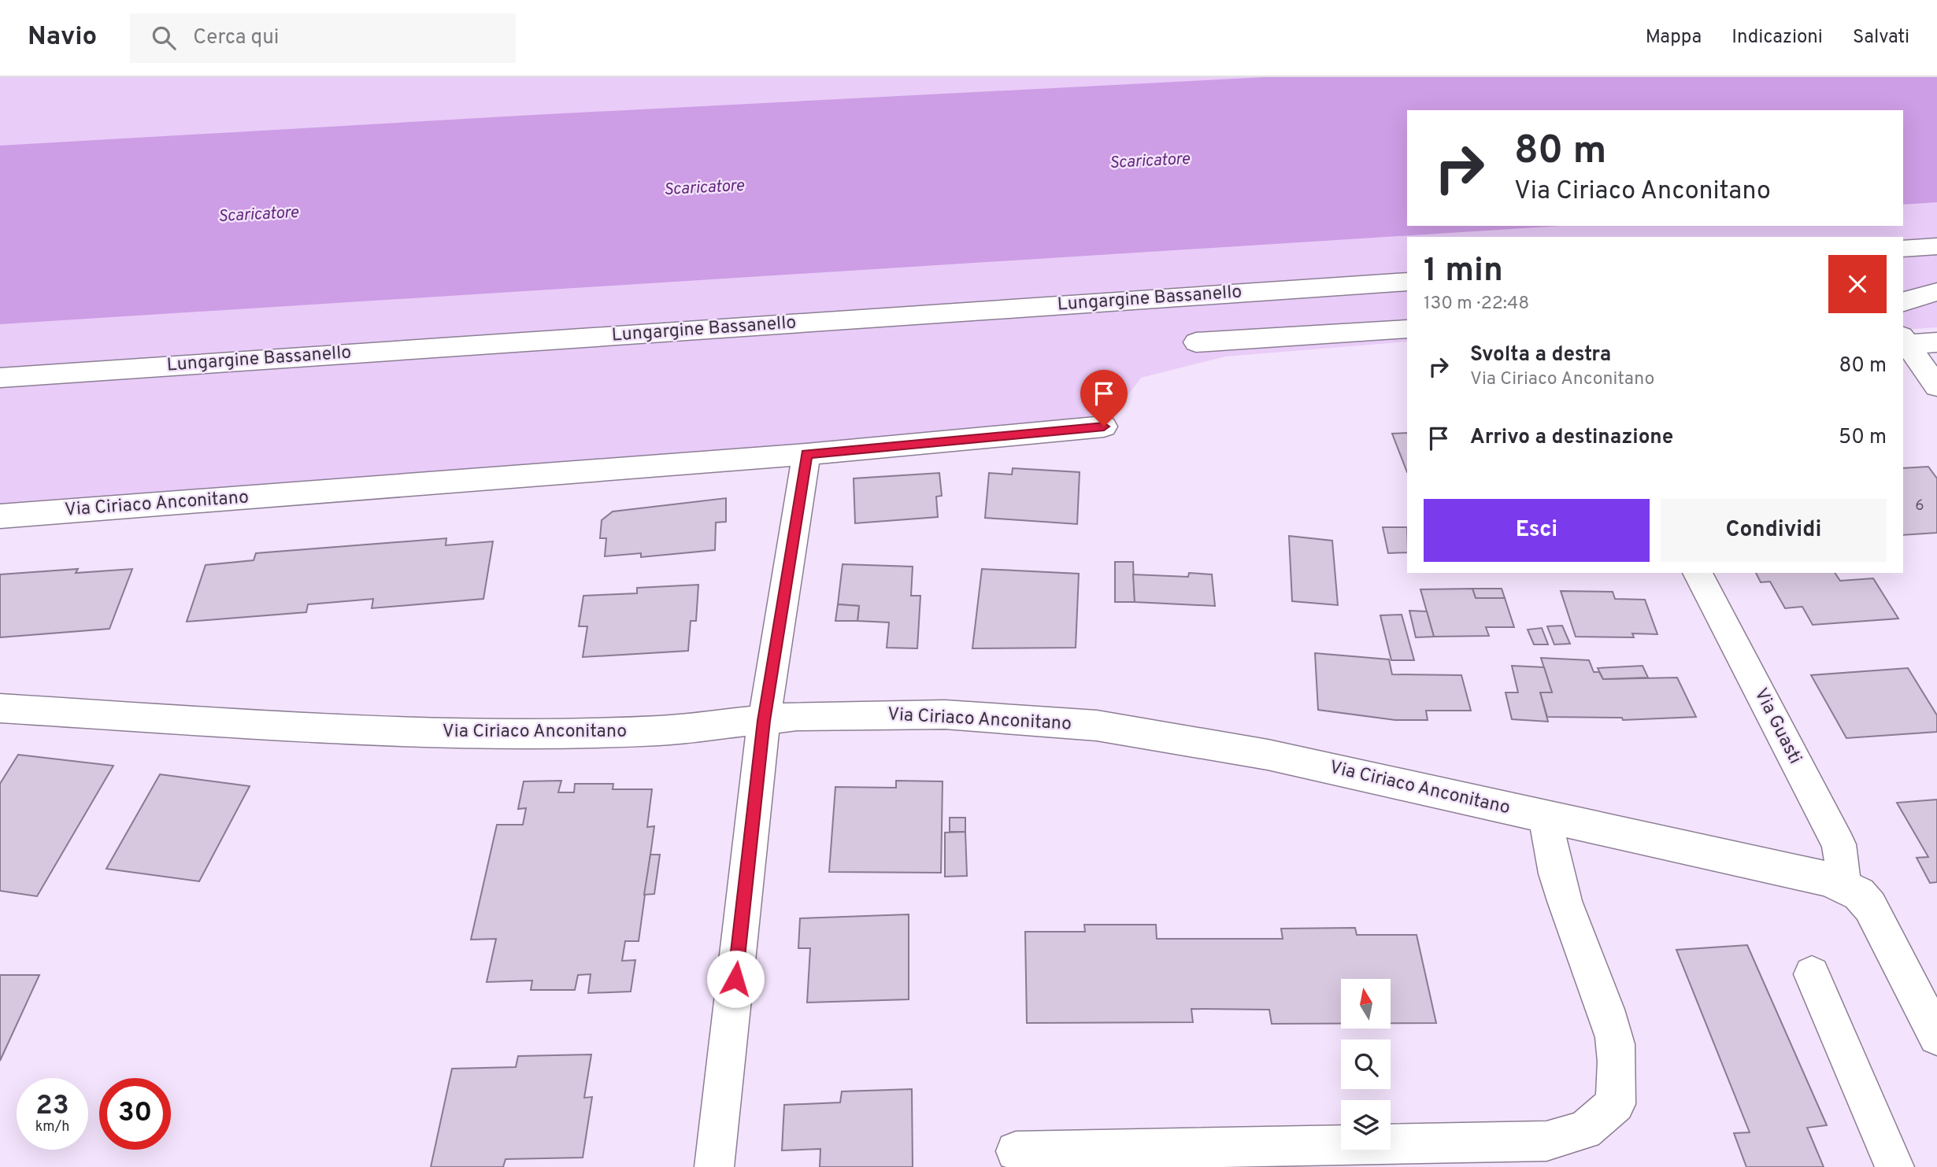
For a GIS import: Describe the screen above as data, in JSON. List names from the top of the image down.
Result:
{
  "streets": {
    "street": ["Lungargine Bassanello", "Via Ciriaco Anconitano", "Via Guasti"]
  },
  "crossings": [
    ["Via Ciriaco Anconitano", "Via Guasti"]
  ],
  "water": ["Scaricatore"],
  "house_numbers": ["6"],
  "north": "top",
  "page": {
    "header": "Navio",
    "search": "Cerca qui",
    "nav": ["Mappa", "Indicazioni", "Salvati"],
    "turn": ["80 m", "Via Ciriaco Anconitano"],
    "heading": ["1 min", "130 m · 22:48"],
    "list": [
      {
        "name": "Svolta a destra",
        "note": "Via Ciriaco Anconitano",
        "value": "80 m"
      },
      {
        "name": "Arrivo a destinazione",
        "value": "50 m"
      }
    ],
    "buttons": ["Esci", "Condividi"],
    "speed": "23 km/h",
    "limit": "30"
  }
}
